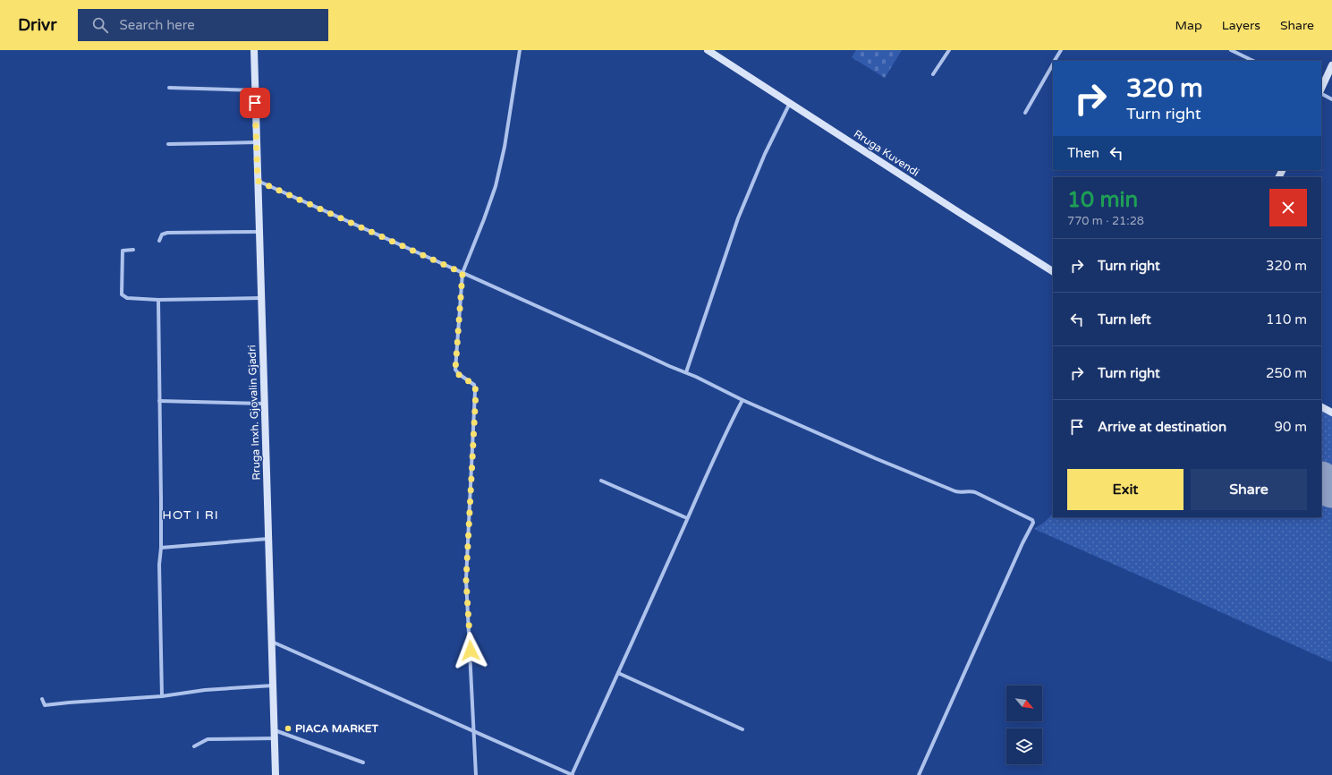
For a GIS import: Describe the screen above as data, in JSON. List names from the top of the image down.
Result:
{
  "streets": {
    "main road": ["Rruga Kuvendi", "Rruga Inxh. Gjovalin Gjadri"]
  },
  "districts": ["HOT I RI"],
  "places": ["PIACA MARKET"],
  "north": "bottom right",
  "page": {
    "header": "Drivr",
    "search": "Search here",
    "nav": ["Map", "Layers", "Share"],
    "turn": ["320 m", "Turn right"],
    "then": "Then",
    "heading": ["10 min", "770 m · 21:28"],
    "list": [
      {
        "name": "Turn right",
        "value": "320 m"
      },
      {
        "name": "Turn left",
        "value": "110 m"
      },
      {
        "name": "Turn right",
        "value": "250 m"
      },
      {
        "name": "Arrive at destination",
        "value": "90 m"
      }
    ],
    "buttons": ["Exit", "Share"]
  }
}
